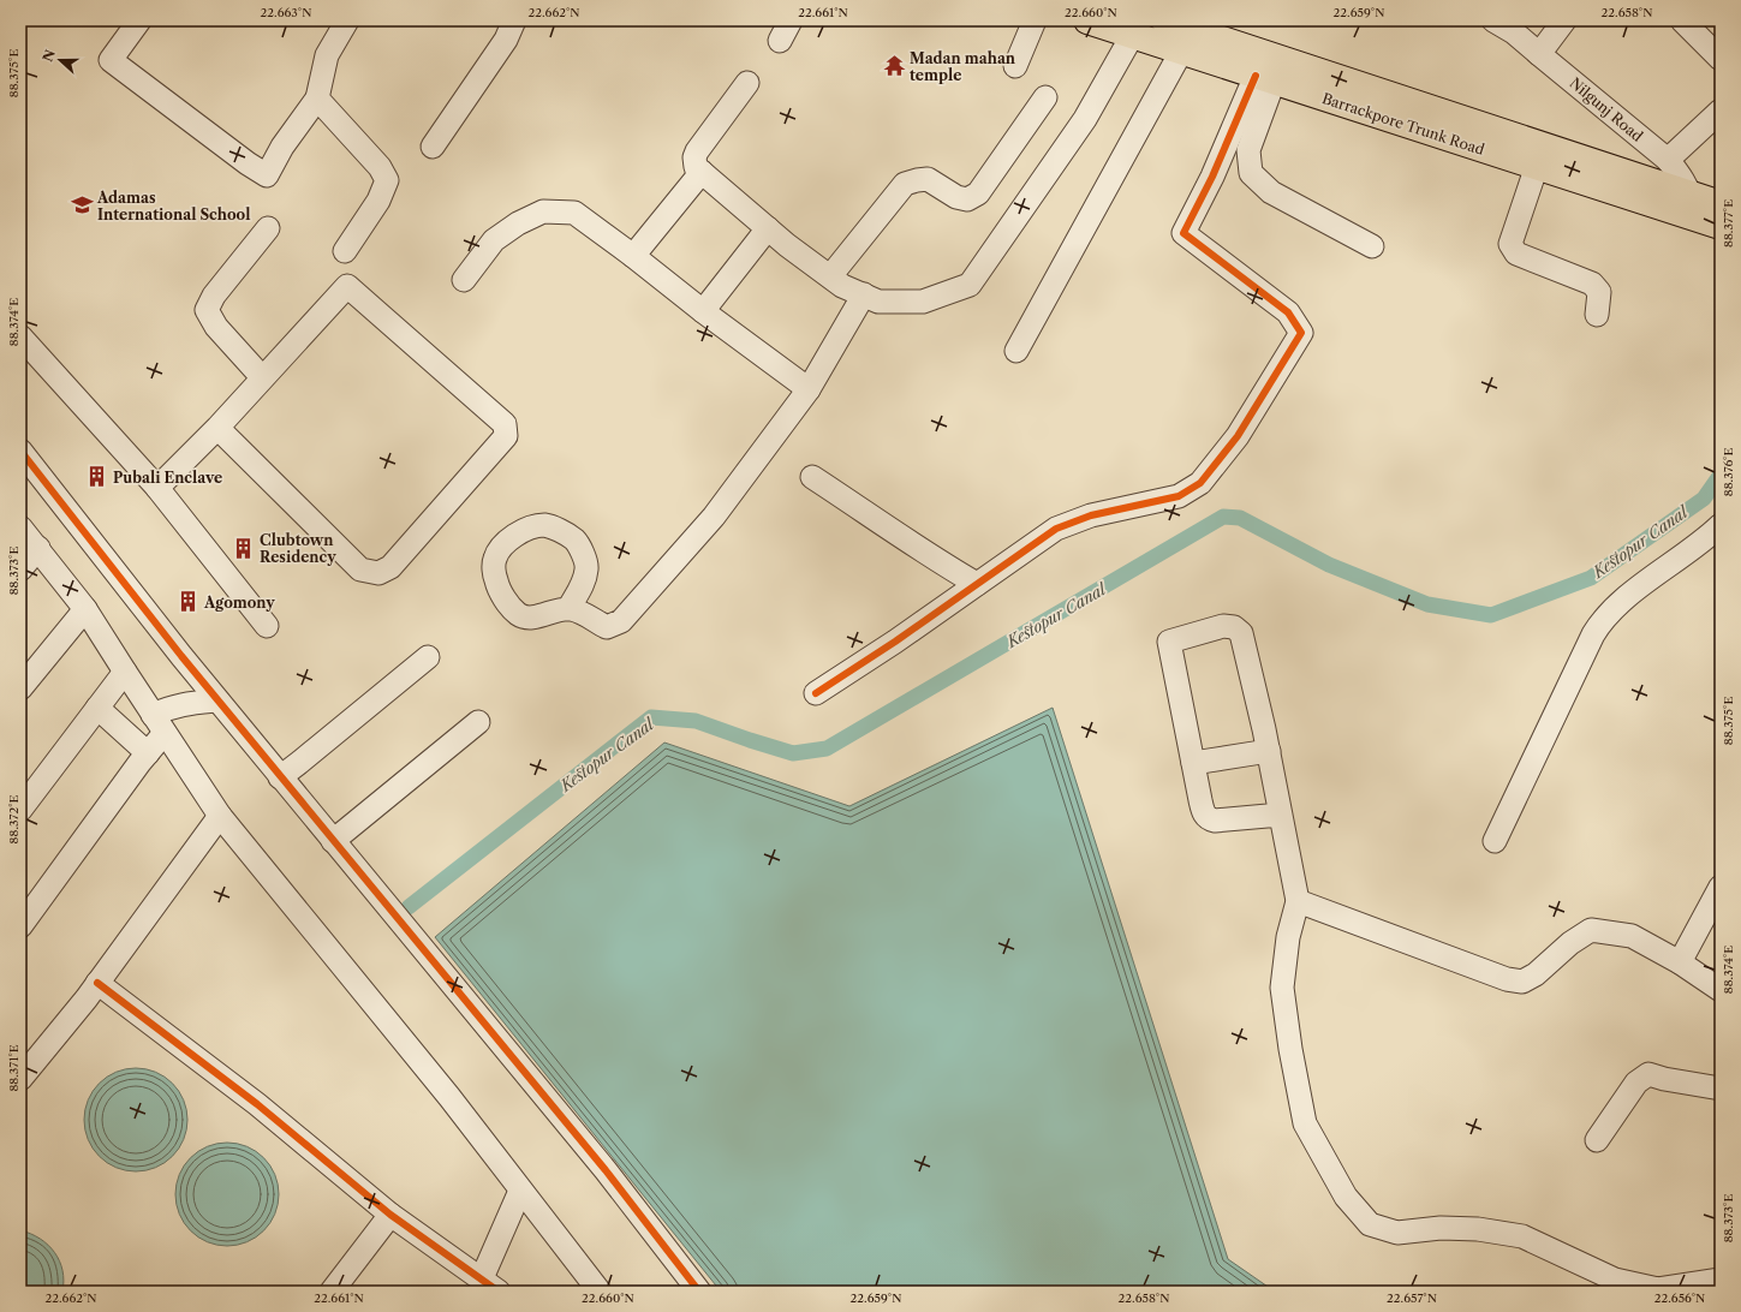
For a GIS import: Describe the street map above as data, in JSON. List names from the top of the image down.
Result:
{
  "streets": {
    "main road": ["Barrackpore Trunk Road"],
    "street": ["Nilgunj Road"]
  },
  "crossings": [
    ["Nilgunj Road", "Barrackpore Trunk Road"]
  ],
  "water": ["Kestopur Canal"],
  "places": {
    "temple": ["Madan mahan temple"],
    "school or university": ["Adamas International School"],
    "building": ["Pubali Enclave", "Clubtown Residency", "Agomony"]
  },
  "north": "left",
  "coordinates": [
    "22.663°N",
    "22.662°N",
    "22.661°N",
    "22.660°N",
    "22.659°N",
    "22.658°N",
    "88.375°E",
    "88.377°E",
    "88.374°E",
    "88.376°E",
    "88.373°E",
    "88.372°E",
    "88.371°E",
    "22.657°N",
    "22.656°N"
  ]
}
